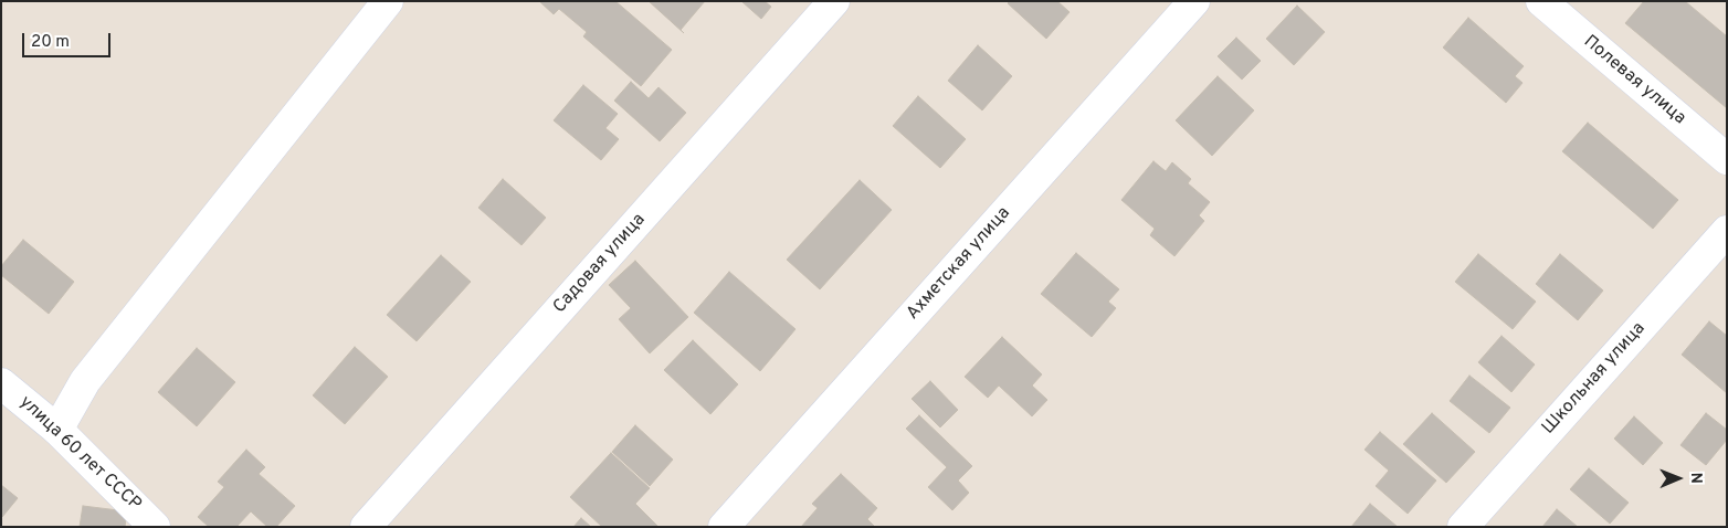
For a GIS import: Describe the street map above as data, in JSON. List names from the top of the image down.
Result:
{
  "streets": {
    "street": [
      "Полевая улица",
      "Садовая улица",
      "Ахметская улица",
      "Школьная улица",
      "улица 60 лет СССР"
    ]
  },
  "scale_bar": "20 m",
  "north": "right"
}
